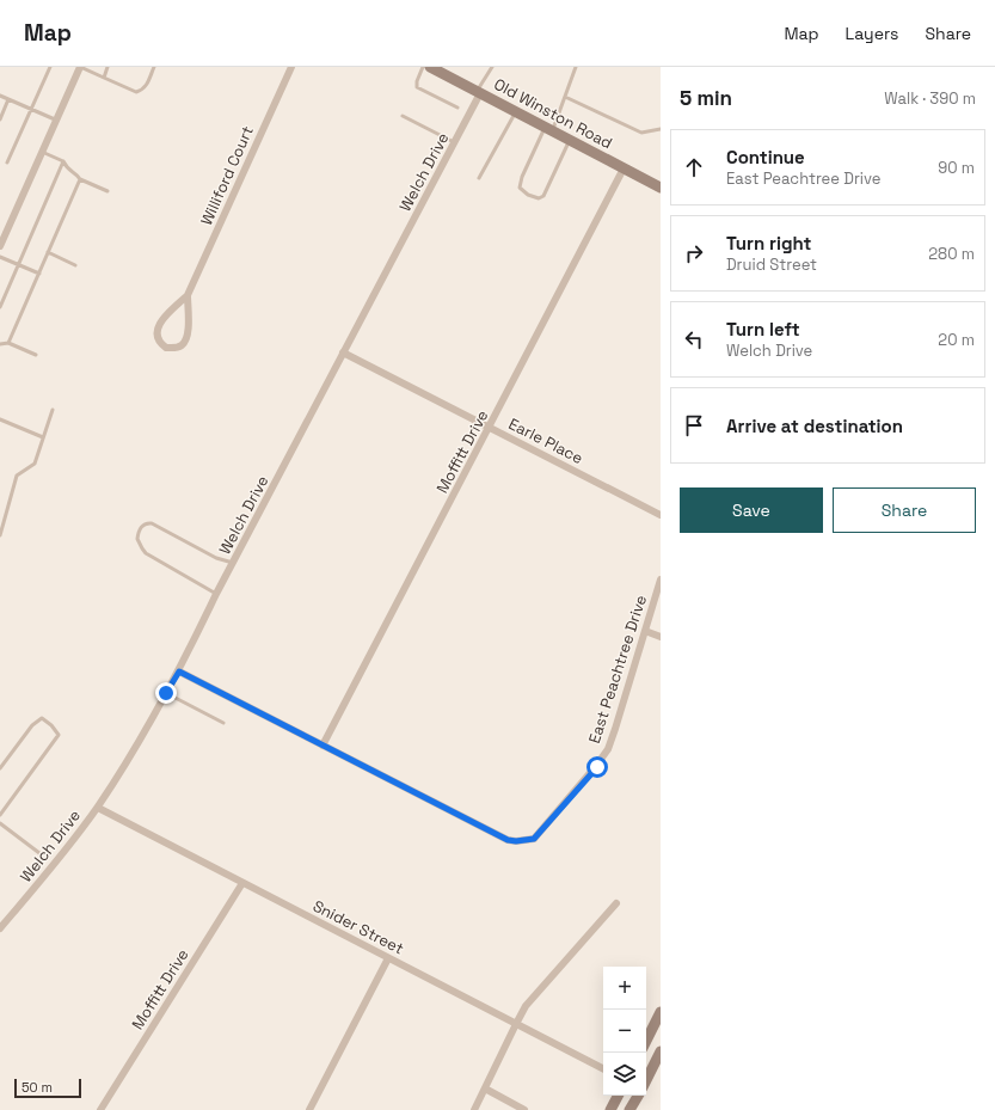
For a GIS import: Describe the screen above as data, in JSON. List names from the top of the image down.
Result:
{
  "streets": {
    "street": [
      "Old Winston Road",
      "Welch Drive",
      "Williford Court",
      "Earle Place",
      "Moffitt Drive",
      "East Peachtree Drive",
      "Snider Street"
    ]
  },
  "crossings": [
    ["Old Winston Road", "Welch Drive"],
    ["Old Winston Road", "Moffitt Drive"],
    ["Welch Drive", "Earle Place"],
    ["Welch Drive", "Snider Street"],
    ["Earle Place", "Moffitt Drive"],
    ["Moffitt Drive", "East Peachtree Drive"],
    ["Moffitt Drive", "Snider Street"]
  ],
  "scale_bar": "50 m",
  "page": {
    "header": "Map",
    "nav": ["Map", "Layers", "Share"],
    "heading": ["5 min", "Walk · 390 m"],
    "list": [
      ["Continue", "East Peachtree Drive", "90 m"],
      ["Turn right", "Druid Street", "280 m"],
      ["Turn left", "Welch Drive", "20 m"],
      "Arrive at destination"
    ],
    "buttons": ["Save", "Share"],
    "map_buttons": ["+", "−"],
    "scale": "50 m"
  }
}
